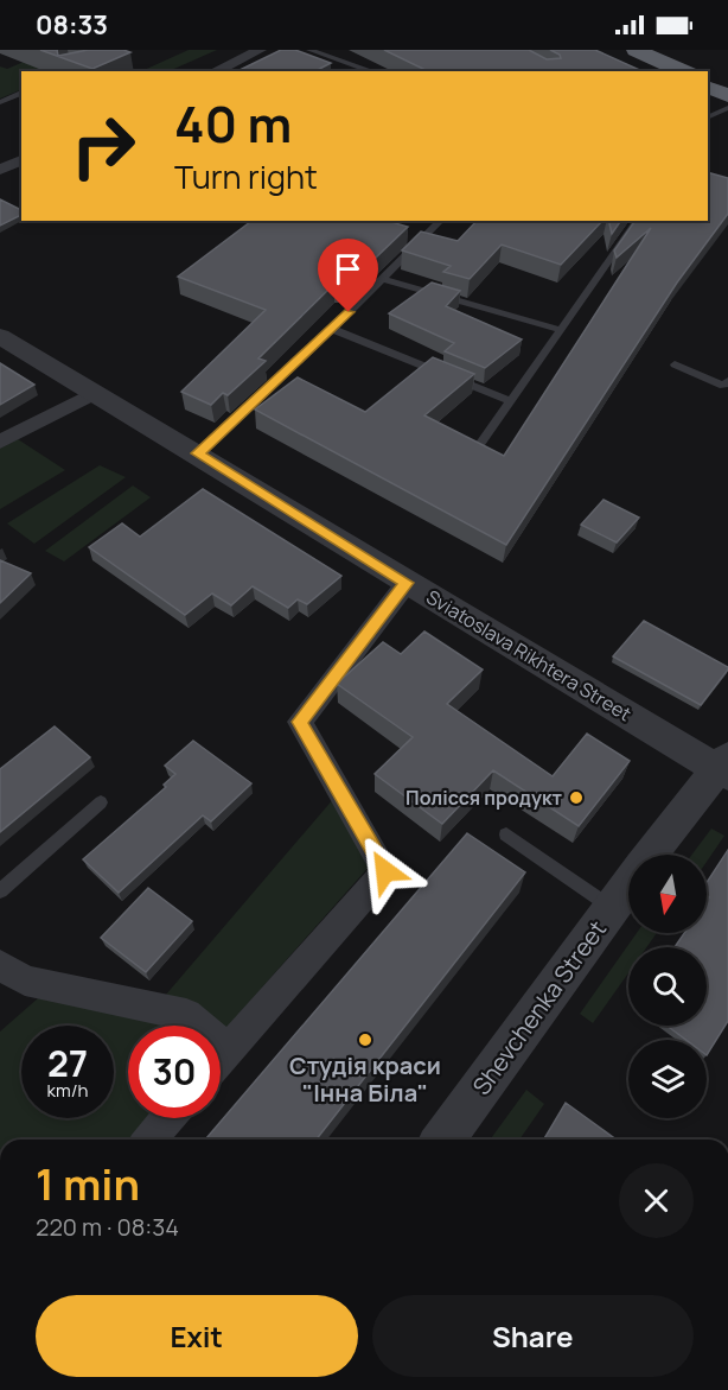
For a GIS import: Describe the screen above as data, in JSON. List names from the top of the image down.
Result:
{
  "streets": {
    "street": ["Sviatoslava Rikhtera Street", "Shevchenka Street"]
  },
  "crossings": [
    ["Sviatoslava Rikhtera Street", "Shevchenka Street"]
  ],
  "places": ["Полісся продукт", "Студія краси \"Інна Біла\""],
  "north": "bottom",
  "page": {
    "status": "08:33",
    "turn": ["40 m", "Turn right"],
    "speed": "27 km/h",
    "limit": "30",
    "heading": ["1 min", "220 m · 08:34"],
    "buttons": ["Exit", "Share"]
  }
}
